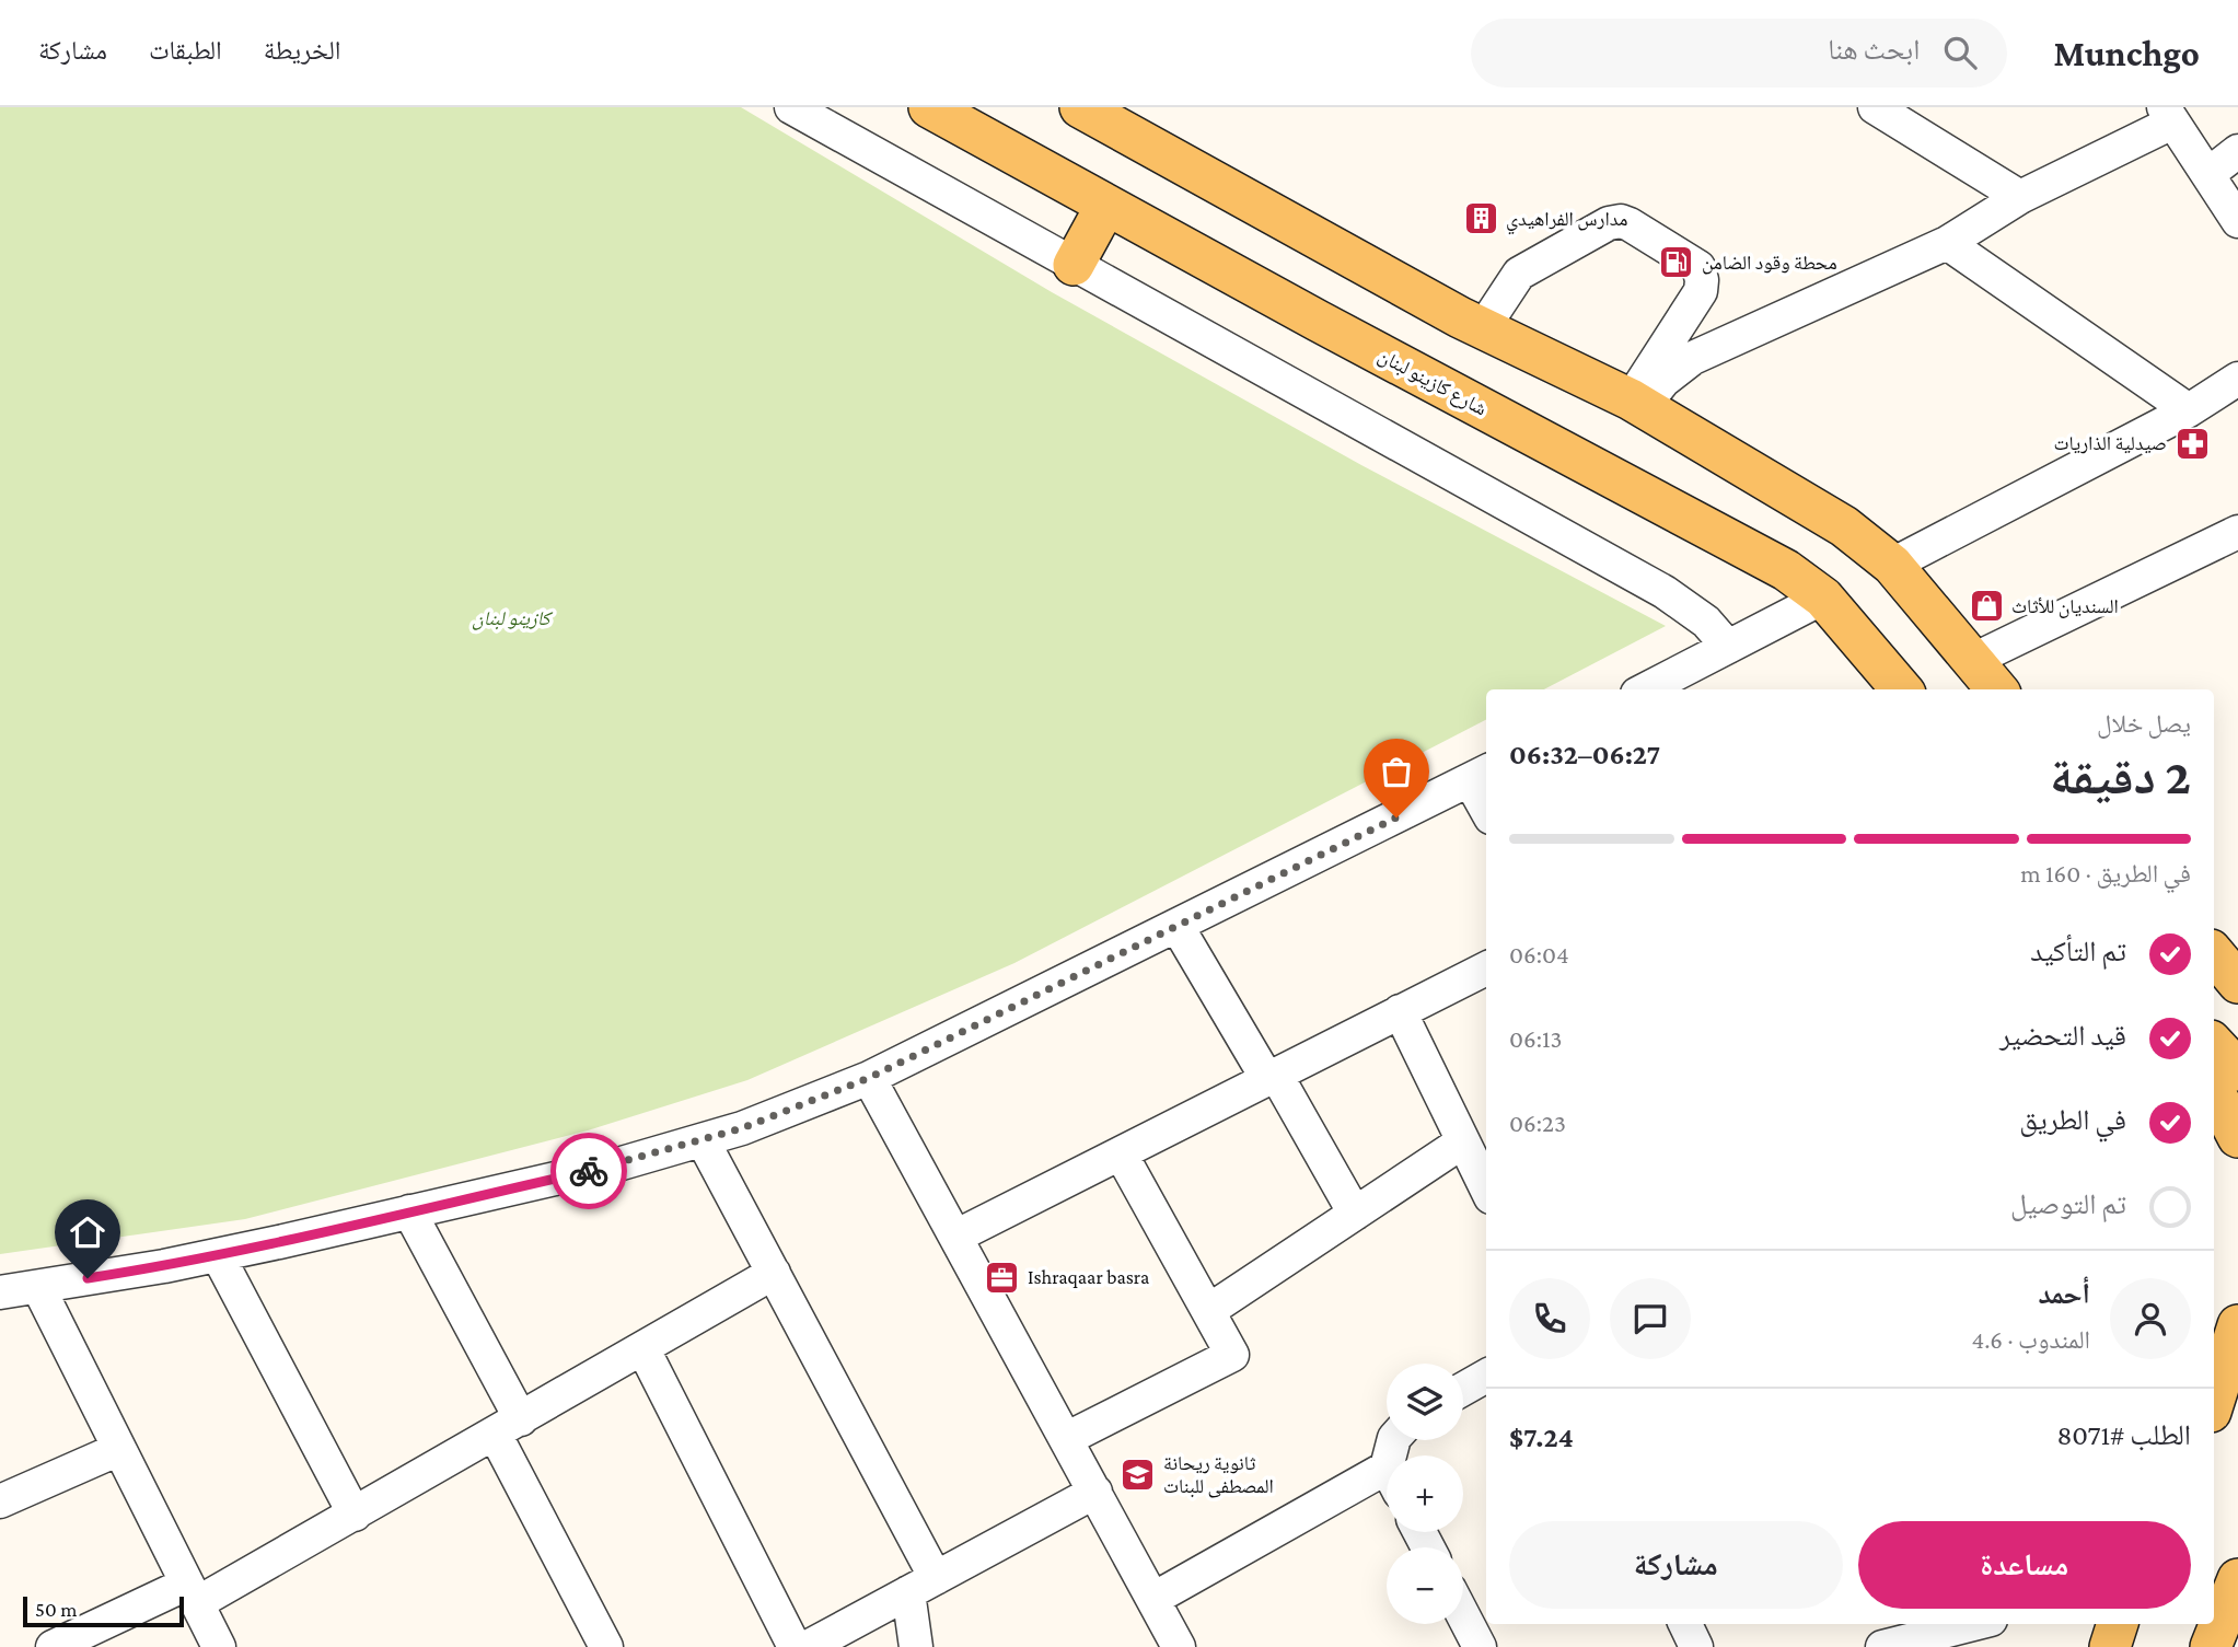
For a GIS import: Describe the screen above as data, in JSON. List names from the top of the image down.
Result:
{
  "streets": {
    "main road": ["شارع كازينو لبنان"]
  },
  "parks": ["كازينو لبنان"],
  "places": {
    "building": ["مدارس الفراهيدي"],
    "fuel station": ["محطة وقود الضامن"],
    "pharmacy": ["صيدلية الذاريات"],
    "shop": ["السنديان للأثاث"],
    "office": ["Ishraqaar basra"],
    "school or university": ["ثانوية ريحانة المصطفى للبنات"]
  },
  "scale_bar": "50 m",
  "page": {
    "header": "Munchgo",
    "search": "ابحث هنا",
    "nav": ["الخريطة", "الطبقات", "مشاركة"],
    "heading": ["2 دقيقة", "يصل خلال", "06:27–06:32"],
    "panel": [
      "أحمد",
      "المندوب · 4.6",
      "الطلب #8071",
      "$7.24"
    ],
    "bar": "في الطريق · 160 m",
    "list": [
      ["تم التأكيد", "06:04"],
      ["قيد التحضير", "06:13"],
      ["في الطريق", "06:23"],
      "تم التوصيل"
    ],
    "map_buttons": ["+", "−"],
    "buttons": ["مساعدة", "مشاركة"],
    "scale": "50 m"
  }
}
